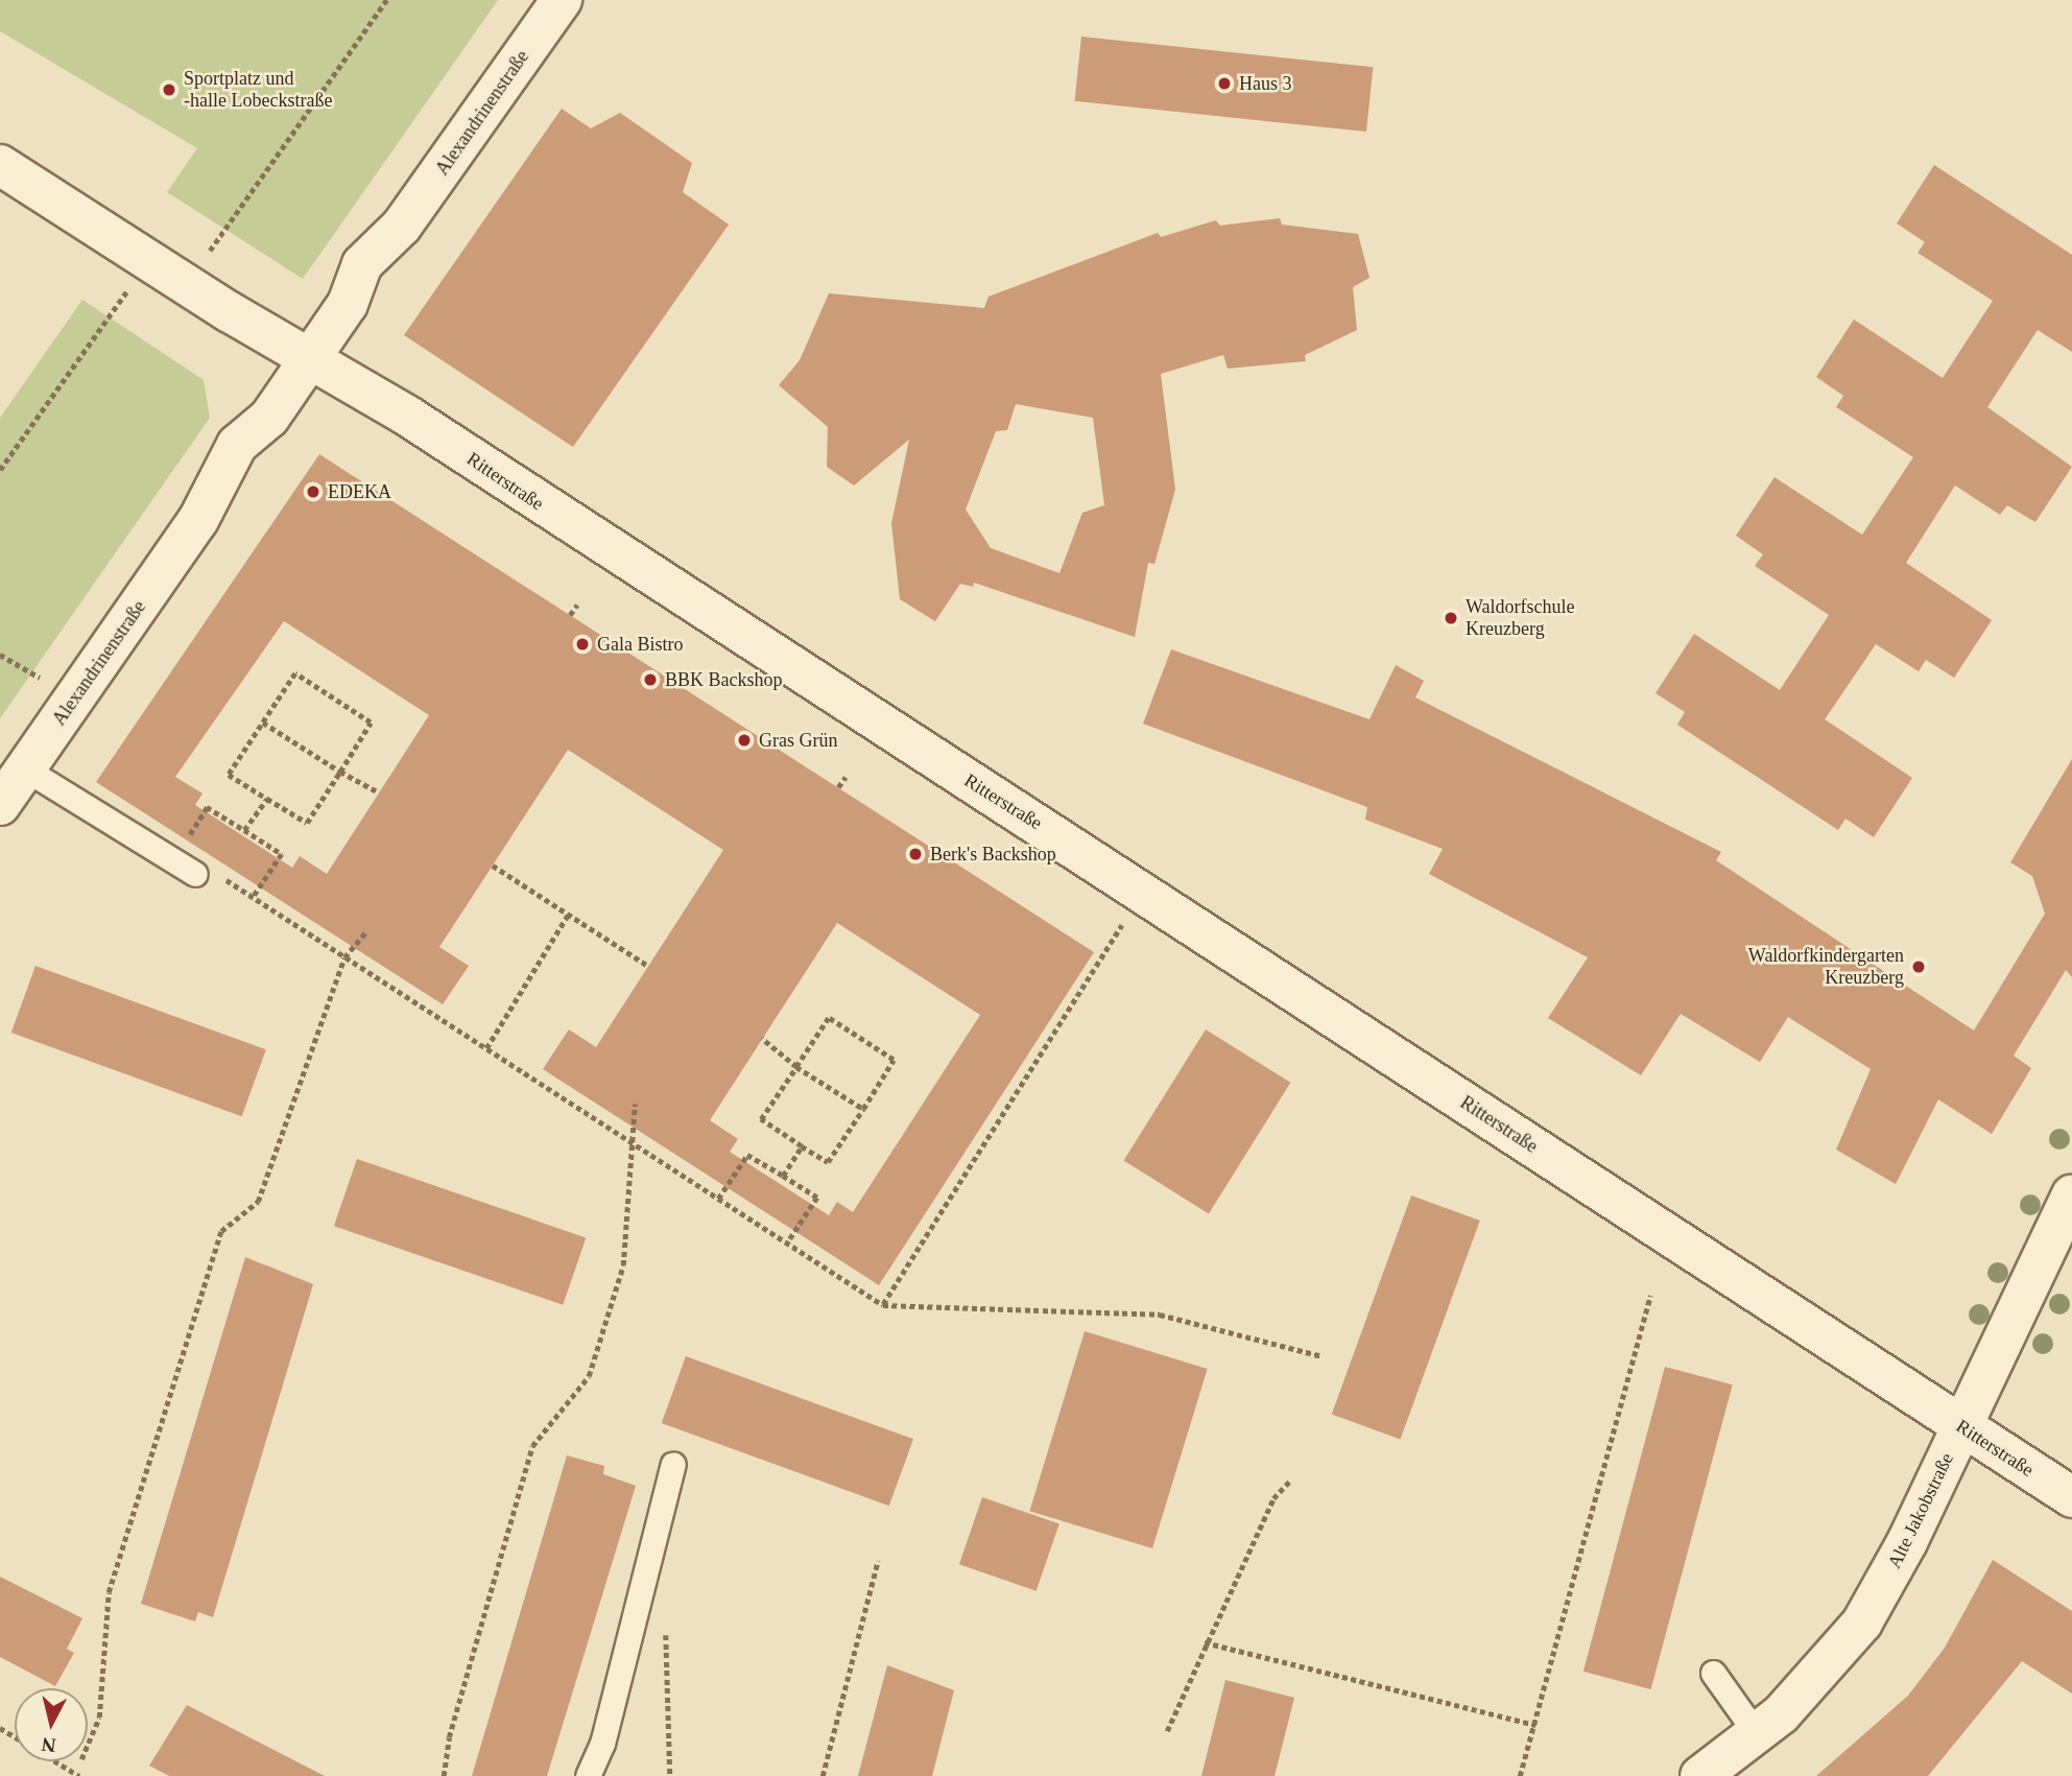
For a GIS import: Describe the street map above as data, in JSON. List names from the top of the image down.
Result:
{
  "streets": {
    "street": ["Alexandrinenstraße", "Ritterstraße", "Alte Jakobstraße"]
  },
  "crossings": [
    ["Alexandrinenstraße", "Ritterstraße"],
    ["Ritterstraße", "Alte Jakobstraße"]
  ],
  "places": [
    "Haus 3",
    "Sportplatz und -halle Lobeckstraße",
    "EDEKA",
    "Waldorfschule Kreuzberg",
    "Gala Bistro",
    "BBK Backshop",
    "Gras Grün",
    "Berk's Backshop",
    "Waldorfkindergarten Kreuzberg"
  ],
  "north": "bottom"
}
